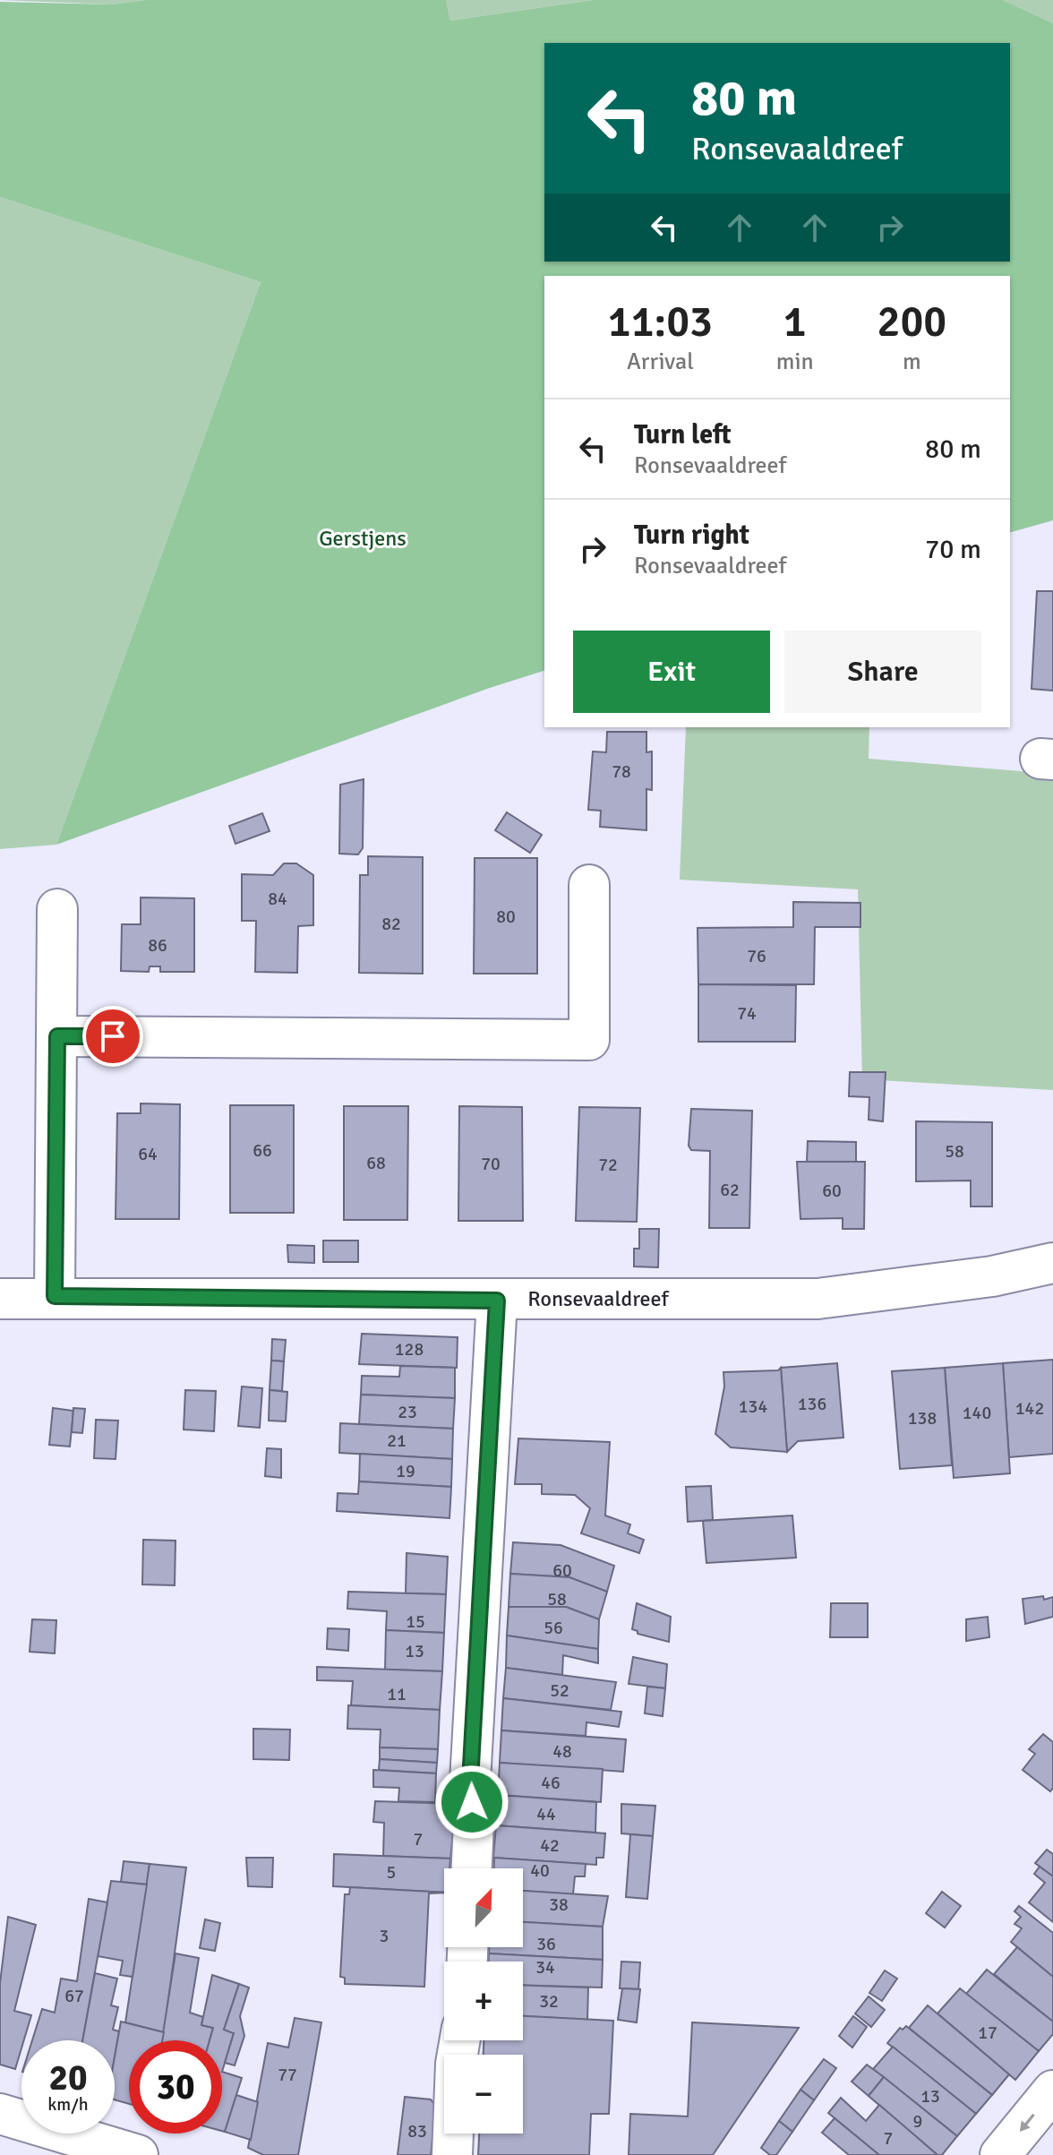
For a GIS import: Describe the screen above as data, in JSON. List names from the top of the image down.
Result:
{
  "streets": {
    "street": ["Ronsevaaldreef"]
  },
  "parks": ["Gerstjens"],
  "house_numbers": [
    "78",
    "84",
    "80",
    "82",
    "86",
    "76",
    "74",
    "66",
    "58",
    "64",
    "68",
    "70",
    "72",
    "62",
    "60",
    "128",
    "136",
    "134",
    "142",
    "23",
    "140",
    "138",
    "21",
    "19",
    "60",
    "58",
    "15",
    "56",
    "13",
    "52",
    "11",
    "48",
    "46",
    "44",
    "7",
    "42",
    "40",
    "5",
    "38",
    "3",
    "36",
    "34",
    "67",
    "32",
    "17",
    "77",
    "13",
    "9",
    "83",
    "7"
  ],
  "north": "top right",
  "page": {
    "turn": ["80 m", "Ronsevaaldreef"],
    "eta": [
      "11:03",
      "Arrival",
      "1",
      "min",
      "200",
      "m"
    ],
    "list": [
      {
        "name": "Turn left",
        "note": "Ronsevaaldreef",
        "value": "80 m"
      },
      {
        "name": "Turn right",
        "note": "Ronsevaaldreef",
        "value": "70 m"
      }
    ],
    "buttons": ["Exit", "Share"],
    "map_buttons": ["+", "−"],
    "speed": "20 km/h",
    "limit": "30"
  }
}
